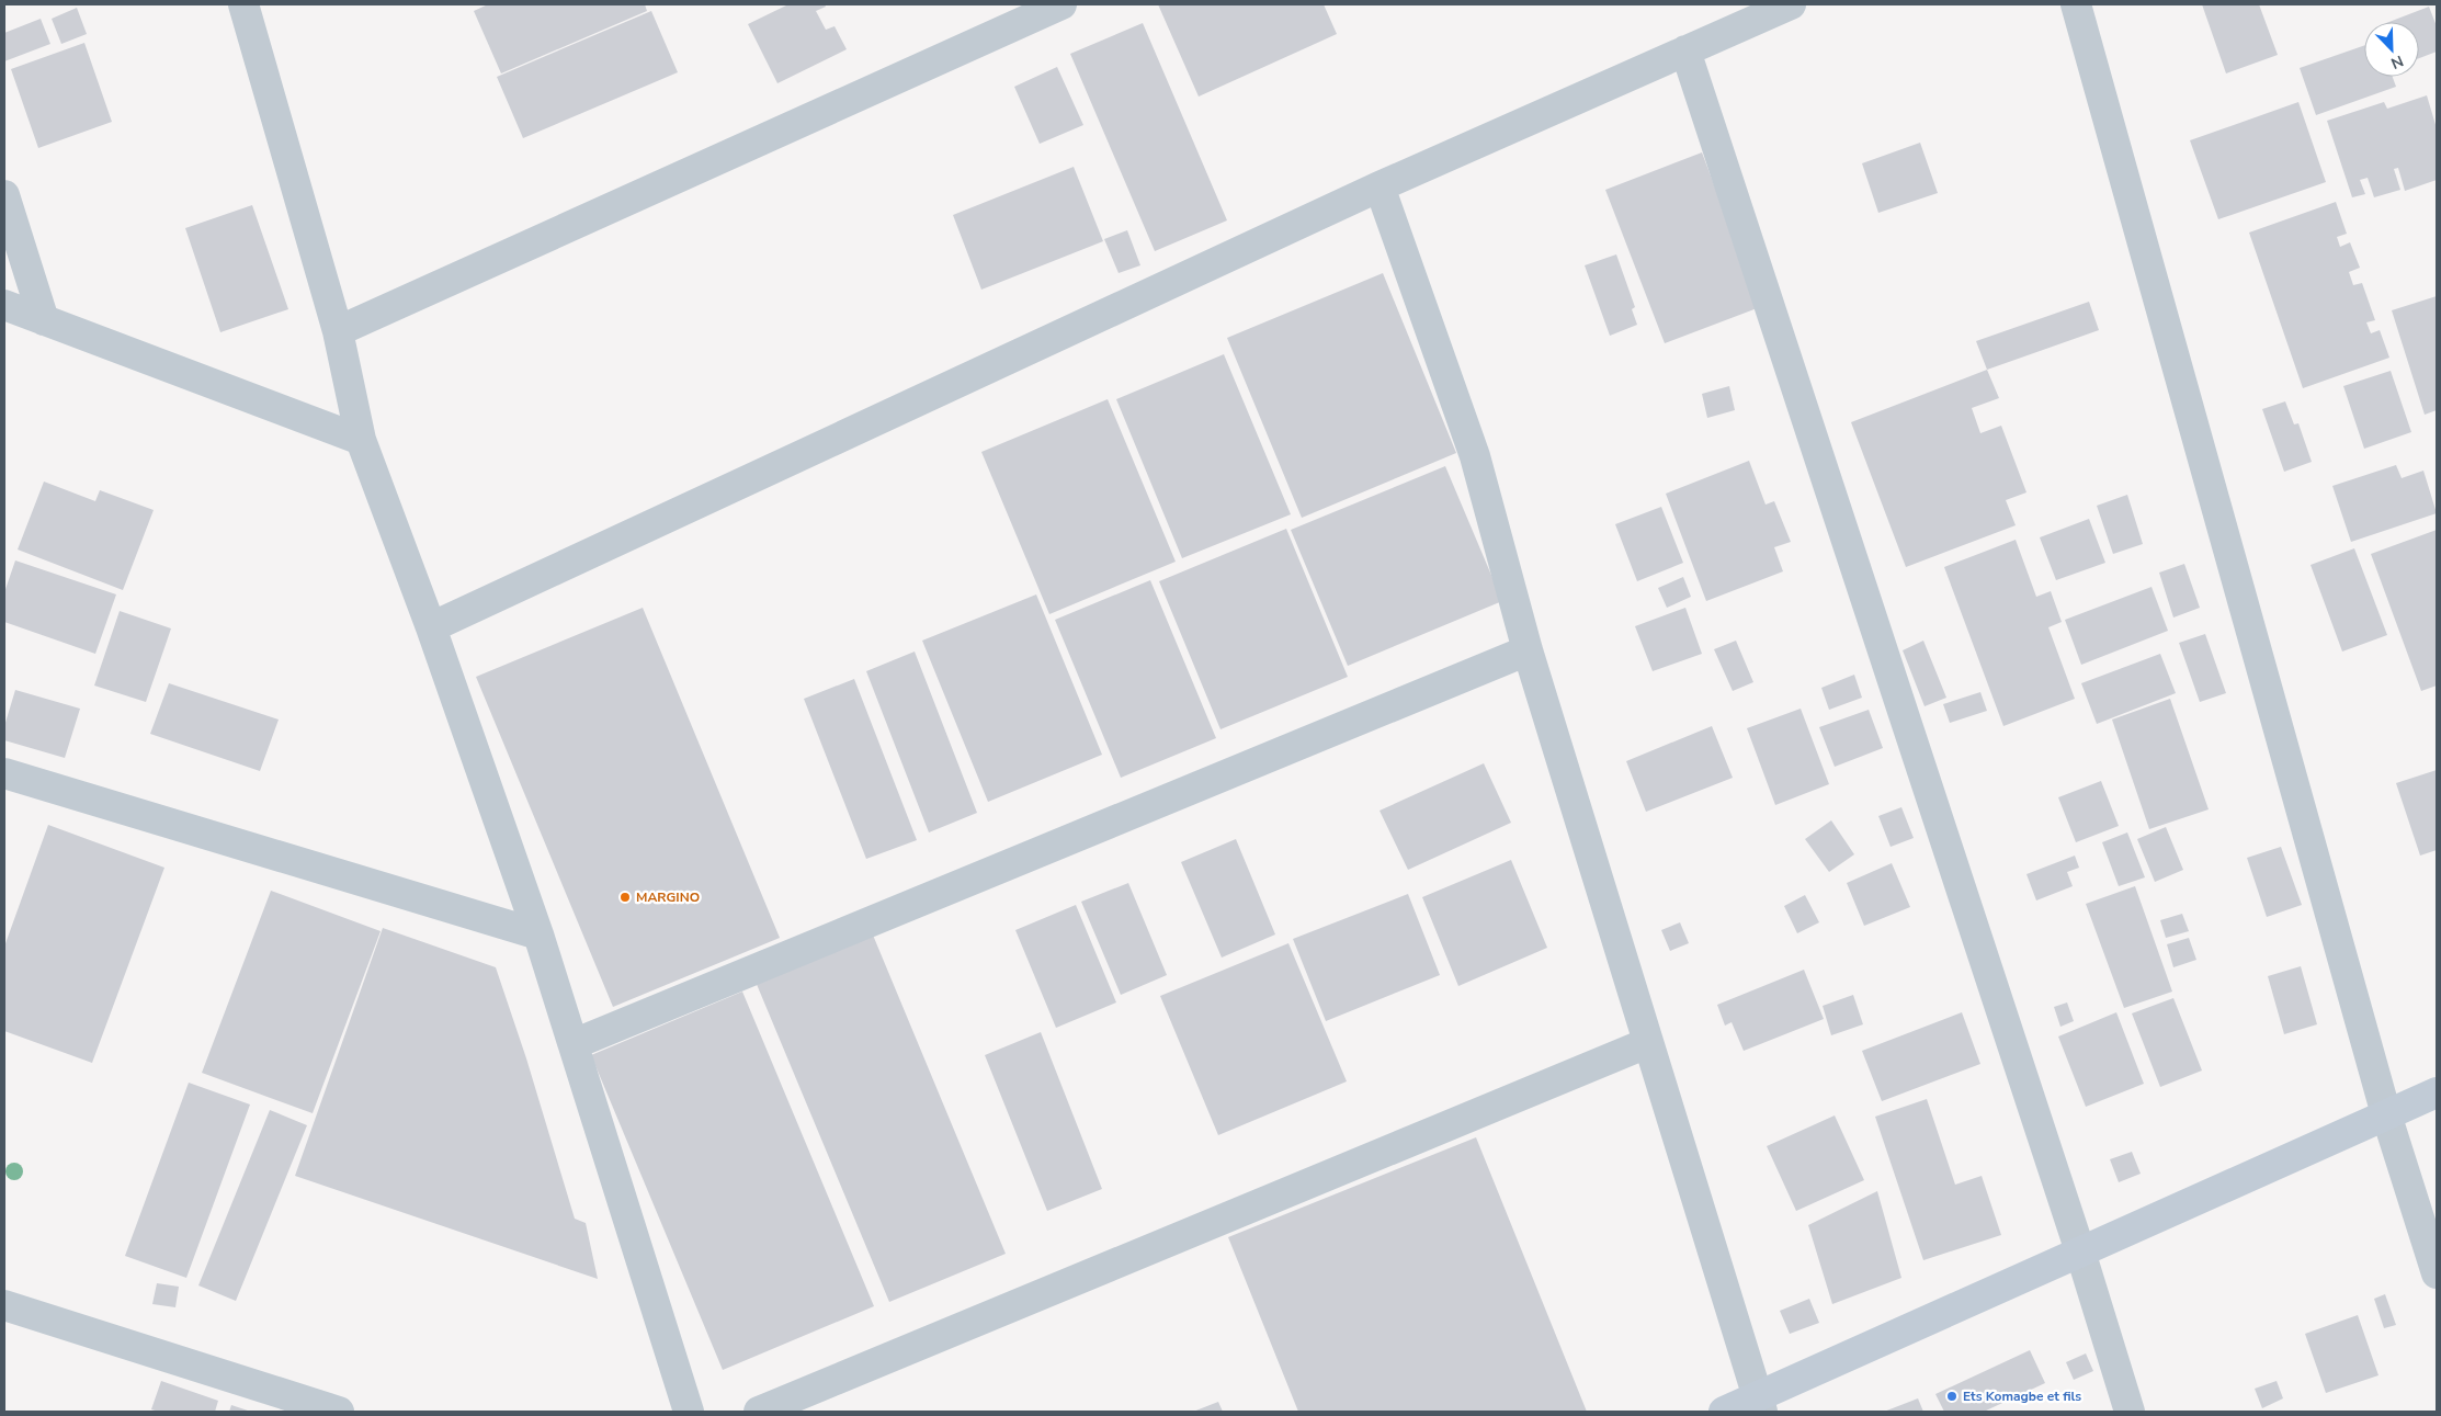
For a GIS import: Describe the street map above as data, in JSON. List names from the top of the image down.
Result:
{
  "places": ["MARGINO", "Ets Komagbe et fils"],
  "north": "bottom right"
}
